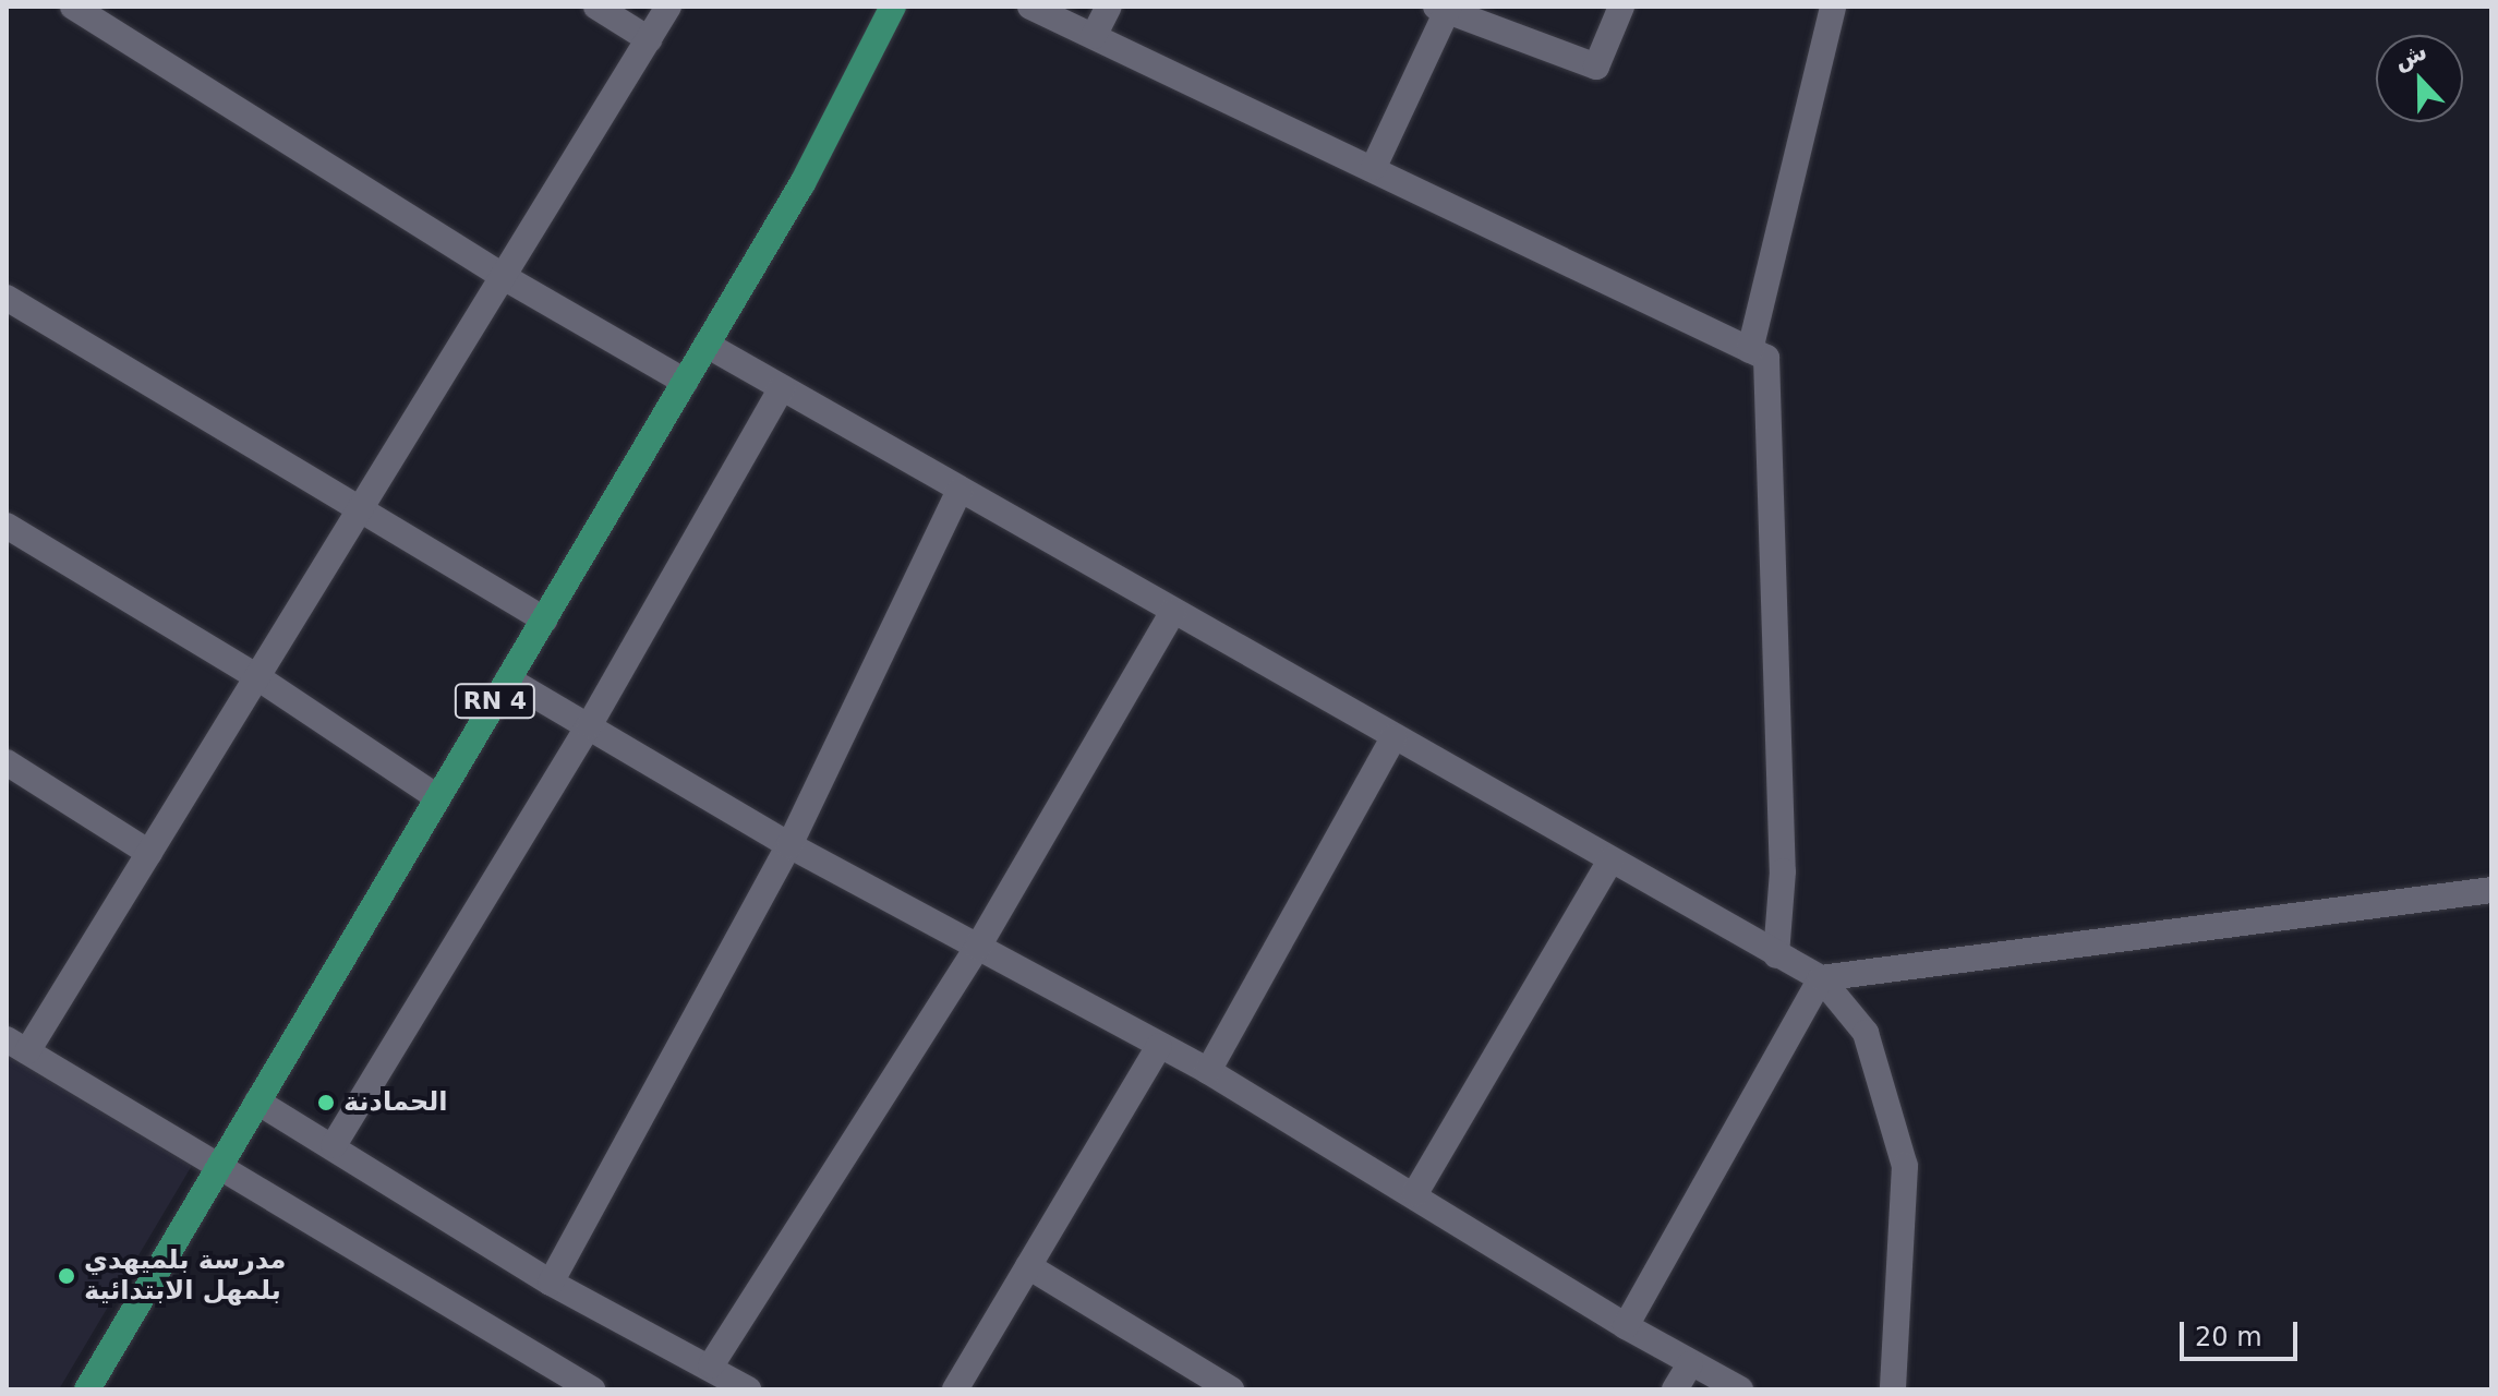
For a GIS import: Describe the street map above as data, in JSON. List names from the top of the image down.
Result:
{
  "streets": {
    "main road": ["RN 4"]
  },
  "places": ["الحمادنة", "مدرسة بلميهدي بلمهل الابتدائية"],
  "scale_bar": "20 m",
  "north": "top"
}
